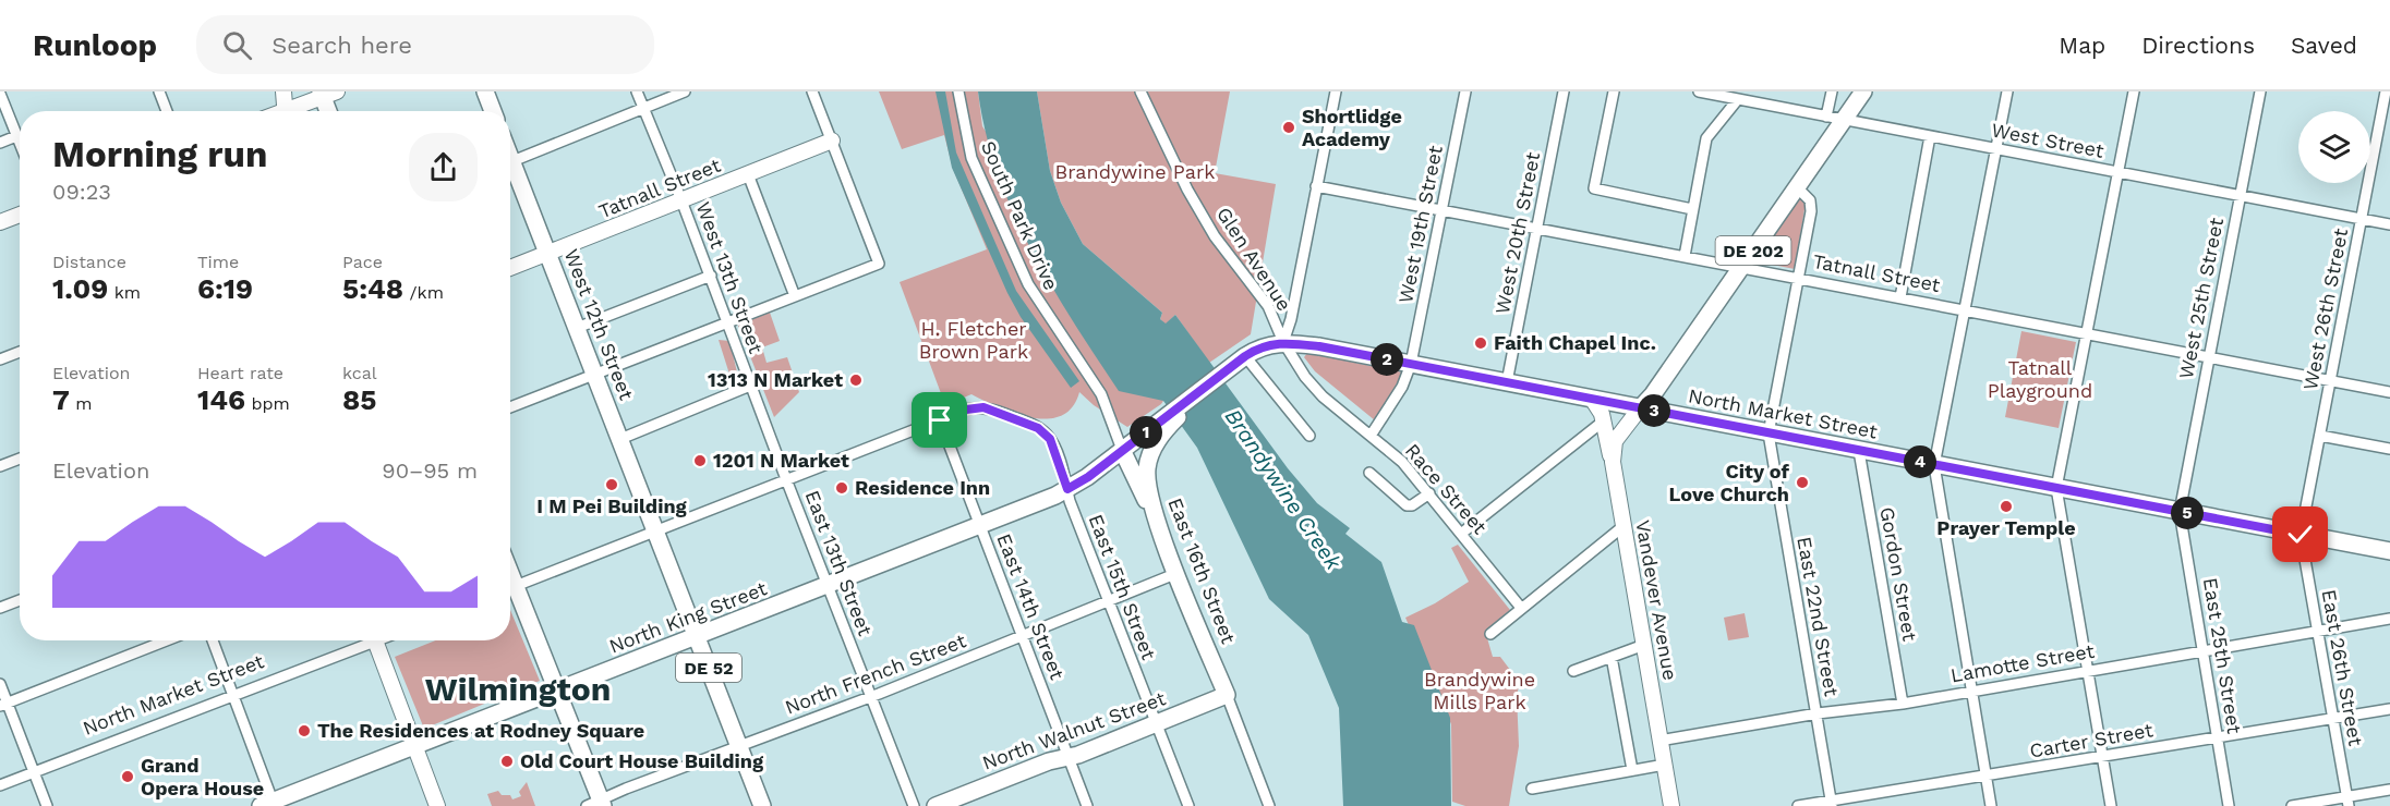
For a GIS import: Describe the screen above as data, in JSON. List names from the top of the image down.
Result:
{
  "streets": {
    "main road": [
      "DE 202",
      "West 12th Street",
      "North Market Street",
      "East 16th Street",
      "North King Street",
      "DE 52",
      "North Walnut Street"
    ],
    "street": [
      "West Street",
      "Tatnall Street",
      "South Park Drive",
      "West 19th Street",
      "West 20th Street",
      "Glen Avenue",
      "West 13th Street",
      "West 25th Street",
      "West 26th Street",
      "Race Street",
      "East 13th Street",
      "Gordon Street",
      "East 15th Street",
      "Vandever Avenue",
      "East 14th Street",
      "East 22nd Street",
      "East 25th Street",
      "Lamotte Street",
      "East 26th Street",
      "North French Street",
      "Carter Street"
    ]
  },
  "crossings": [
    ["West Street", "DE 202"],
    ["West Street", "West 25th Street"],
    ["West Street", "West 26th Street"],
    ["Tatnall Street", "West 19th Street"],
    ["Tatnall Street", "West 20th Street"],
    ["Tatnall Street", "DE 202"],
    ["Tatnall Street", "West 13th Street"],
    ["Tatnall Street", "West 25th Street"],
    ["Tatnall Street", "West 26th Street"],
    ["Tatnall Street", "West 12th Street"],
    ["South Park Drive", "North Market Street"],
    ["South Park Drive", "North King Street"],
    ["West 19th Street", "North Market Street"],
    ["West 19th Street", "Race Street"],
    ["West 20th Street", "North Market Street"],
    ["DE 202", "North Market Street"],
    ["DE 202", "Vandever Avenue"],
    ["Glen Avenue", "North Market Street"],
    ["Glen Avenue", "Race Street"],
    ["West 13th Street", "East 13th Street"],
    ["West 25th Street", "North Market Street"],
    ["West 25th Street", "East 25th Street"],
    ["West 26th Street", "North Market Street"],
    ["West 26th Street", "East 26th Street"],
    ["West 12th Street", "DE 52"],
    ["North Market Street", "Race Street"],
    ["North Market Street", "East 16th Street"],
    ["North Market Street", "Gordon Street"],
    ["North Market Street", "Vandever Avenue"],
    ["North Market Street", "East 22nd Street"],
    ["North Market Street", "North King Street"],
    ["North Market Street", "East 25th Street"],
    ["North Market Street", "East 26th Street"],
    ["East 13th Street", "North King Street"],
    ["East 13th Street", "North French Street"],
    ["East 16th Street", "North French Street"],
    ["East 16th Street", "North Walnut Street"],
    ["Gordon Street", "Lamotte Street"],
    ["East 15th Street", "North King Street"],
    ["East 15th Street", "North French Street"],
    ["East 15th Street", "North Walnut Street"],
    ["Vandever Avenue", "Lamotte Street"],
    ["East 14th Street", "North King Street"],
    ["East 14th Street", "North French Street"],
    ["East 14th Street", "North Walnut Street"],
    ["East 22nd Street", "Lamotte Street"],
    ["East 22nd Street", "Carter Street"],
    ["North King Street", "DE 52"],
    ["East 25th Street", "Lamotte Street"],
    ["East 25th Street", "Carter Street"],
    ["Lamotte Street", "East 26th Street"],
    ["DE 52", "North French Street"],
    ["East 26th Street", "Carter Street"]
  ],
  "districts": ["Wilmington"],
  "water": ["Brandywine Creek"],
  "parks": [
    "Brandywine Park",
    "H. Fletcher Brown Park",
    "Tatnall Playground",
    "Brandywine Mills Park"
  ],
  "places": [
    "Shortlidge Academy",
    "Faith Chapel Inc.",
    "1313 N Market",
    "1201 N Market",
    "City of Love Church",
    "I M Pei Building",
    "Residence Inn",
    "Prayer Temple",
    "The Residences at Rodney Square",
    "Old Court House Building",
    "Grand Opera House"
  ],
  "page": {
    "header": "Runloop",
    "search": "Search here",
    "nav": ["Map", "Directions", "Saved"],
    "heading": ["Morning run", "09:23"],
    "stats": [
      ["Distance", "1.09 km"],
      ["Time", "6:19"],
      ["Pace", "5:48 /km"],
      ["Elevation", "7 m"],
      ["Heart rate", "146 bpm"],
      ["kcal", "85"]
    ],
    "pins": [
      "2",
      "3",
      "1",
      "4",
      "5"
    ],
    "chart": ["Elevation", "90–95 m"]
  }
}
